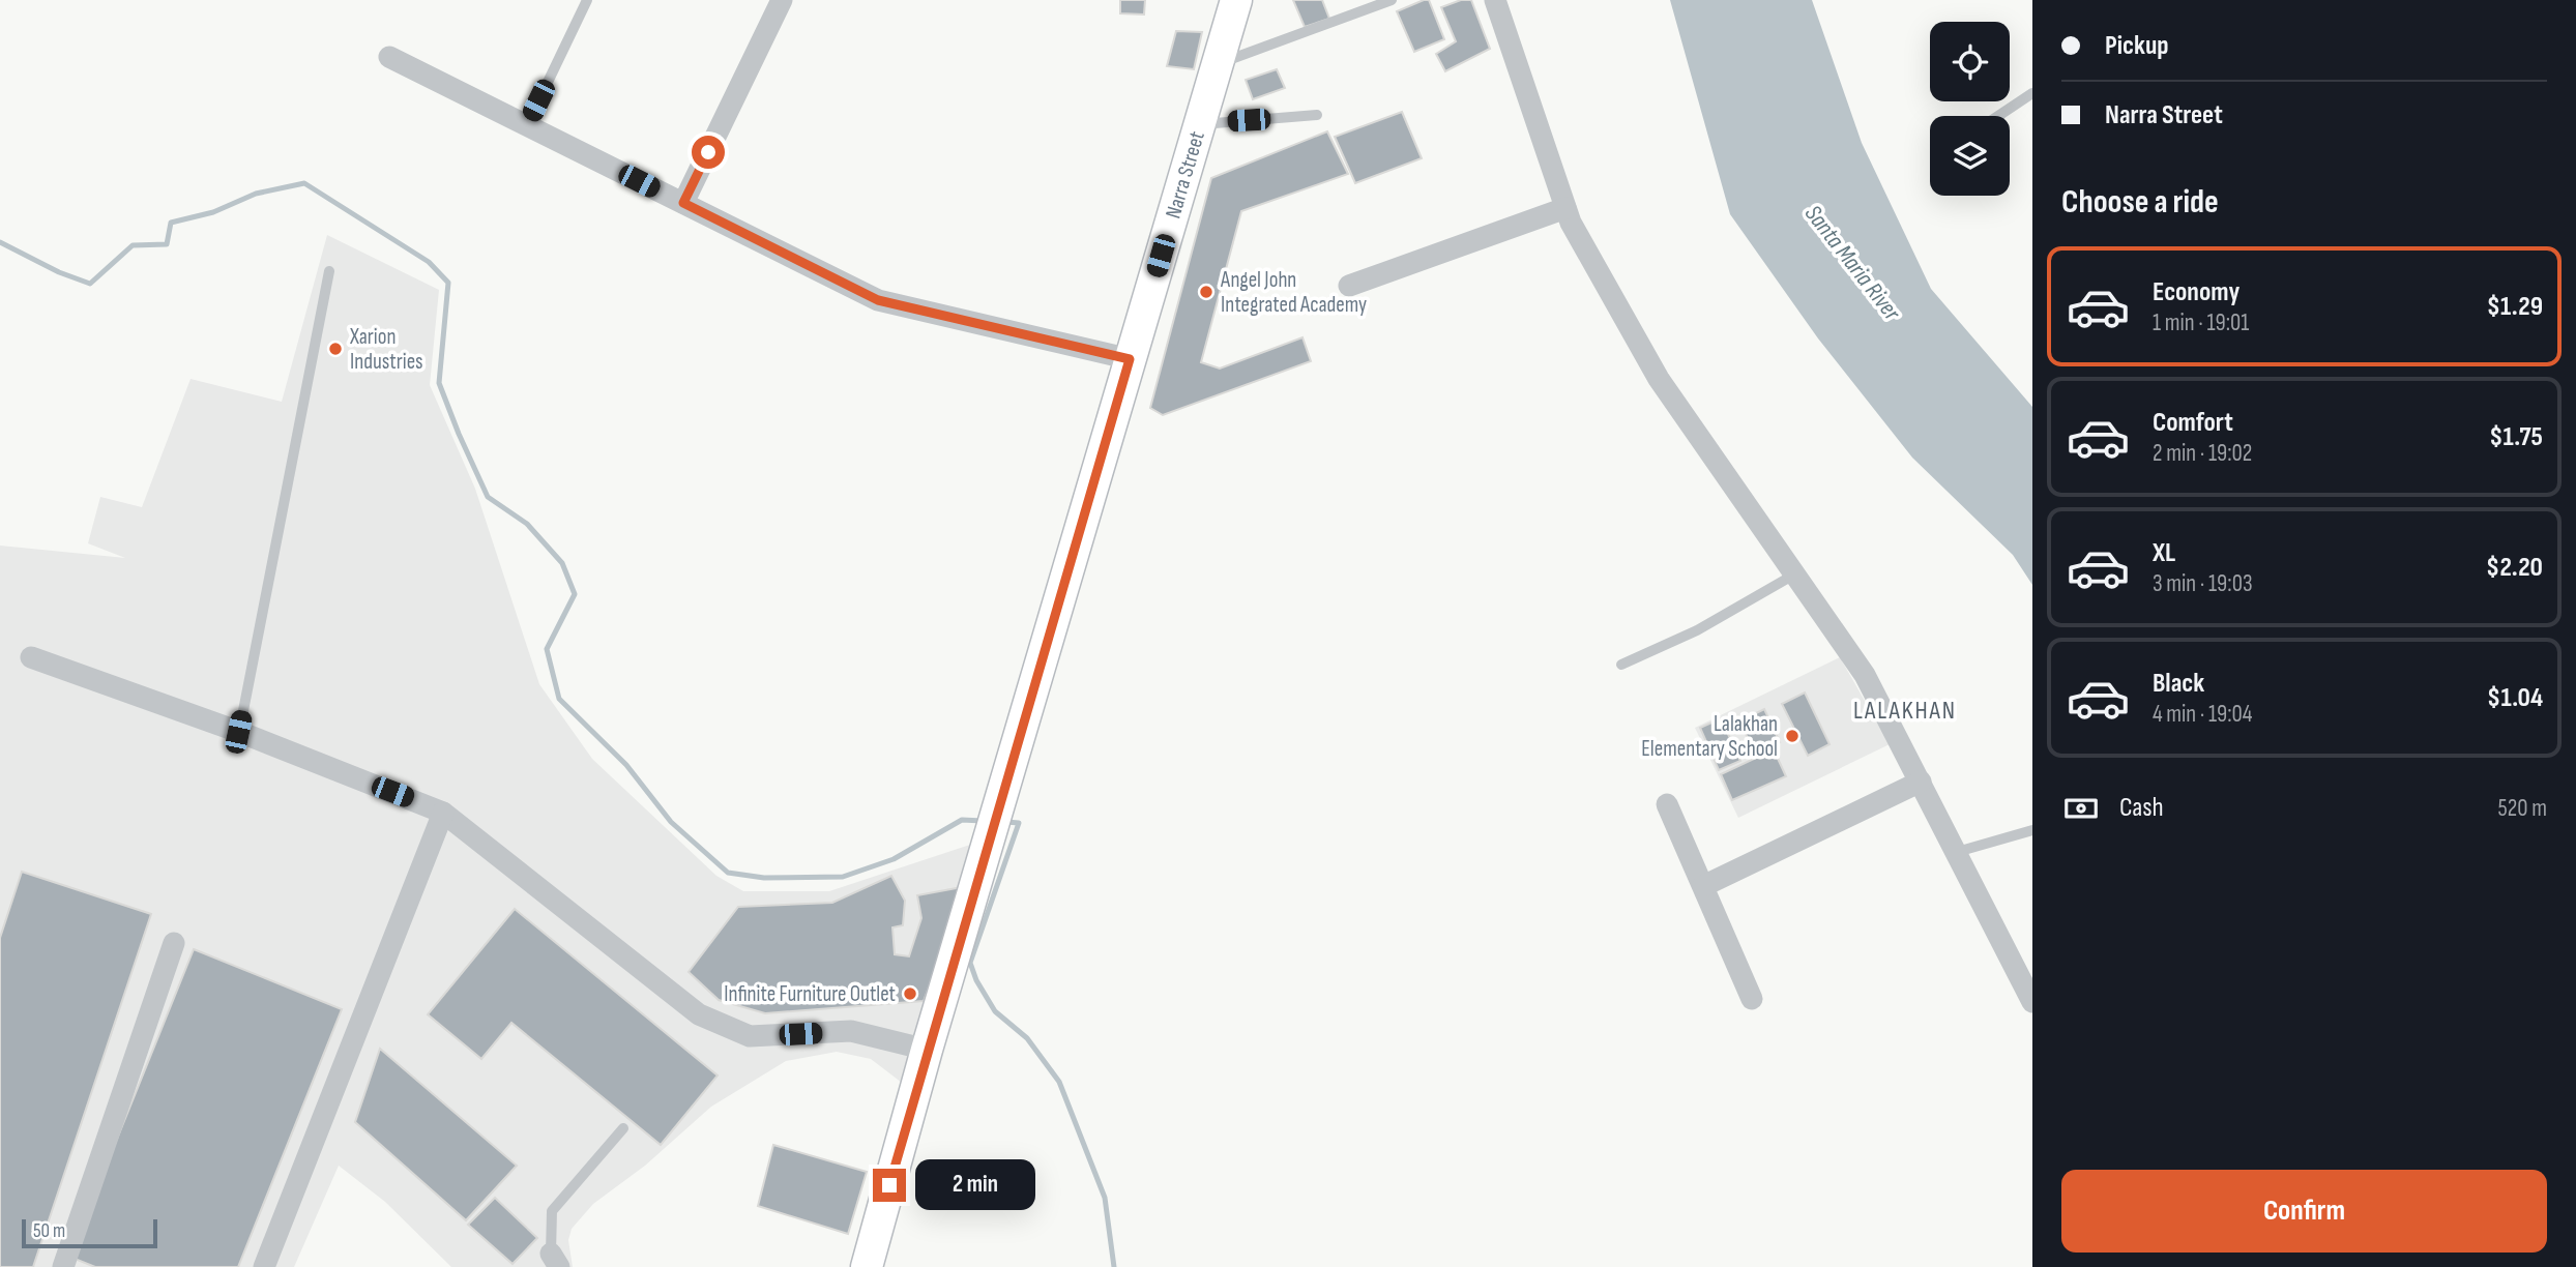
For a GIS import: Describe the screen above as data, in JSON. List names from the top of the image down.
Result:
{
  "streets": {
    "main road": ["Narra Street"]
  },
  "districts": ["LALAKHAN"],
  "water": ["Santa Maria River"],
  "places": [
    "Angel John Integrated Academy",
    "Xarion Industries",
    "Lalakhan Elementary School",
    "Infinite Furniture Outlet"
  ],
  "scale_bar": "50 m",
  "page": {
    "banner": ["Pickup", "Narra Street"],
    "heading": "Choose a ride",
    "list": [
      {
        "name": "Economy",
        "note": "1 min · 19:01",
        "value": "$1.29"
      },
      {
        "name": "Comfort",
        "note": "2 min · 19:02",
        "value": "$1.75"
      },
      {
        "name": "XL",
        "note": "3 min · 19:03",
        "value": "$2.20"
      },
      {
        "name": "Black",
        "note": "4 min · 19:04",
        "value": "$1.04"
      }
    ],
    "pay": ["Cash", "520 m"],
    "buttons": "Confirm",
    "bubble": "2 min",
    "scale": "50 m"
  }
}
